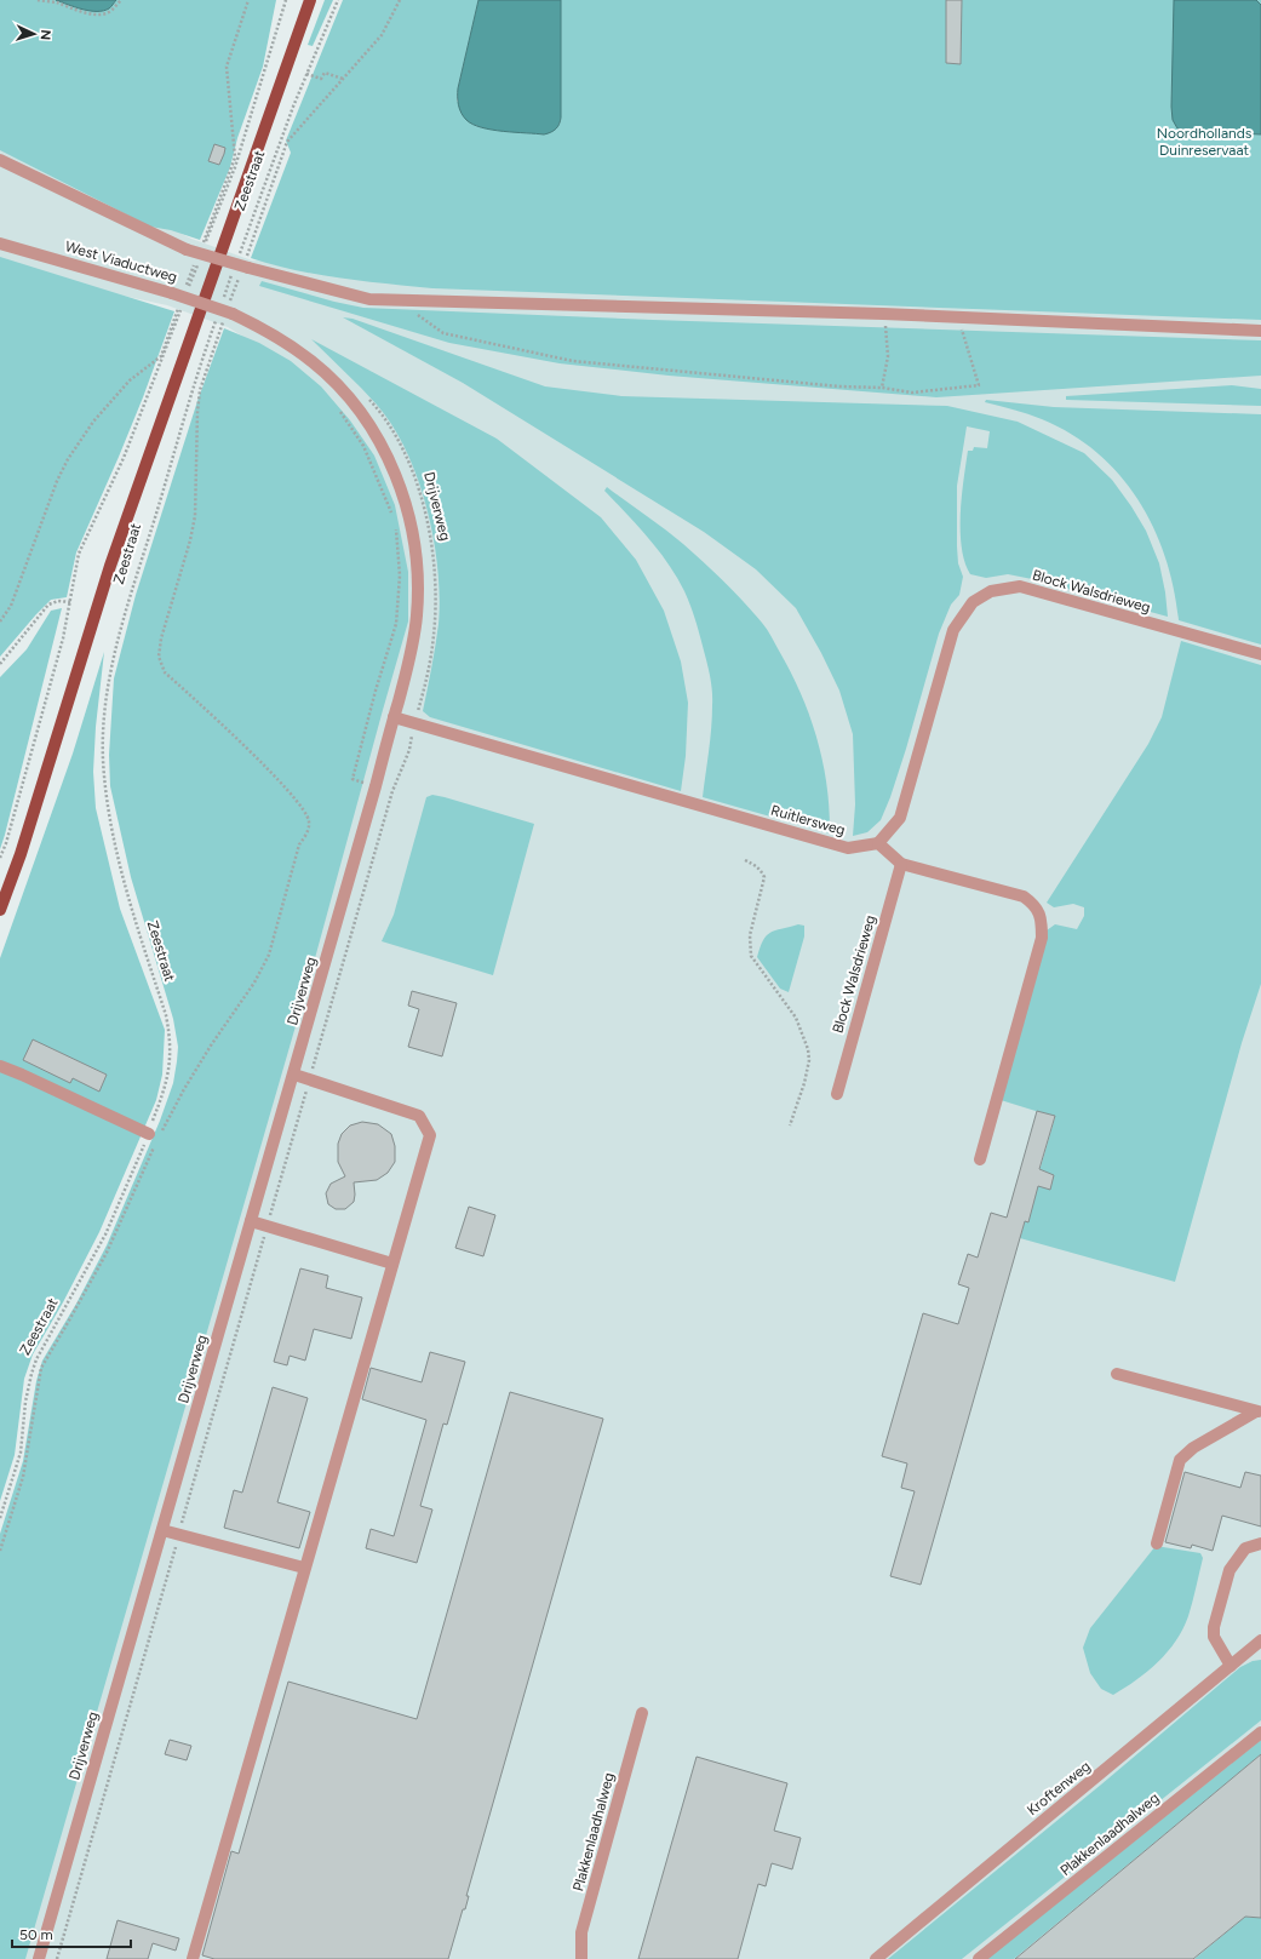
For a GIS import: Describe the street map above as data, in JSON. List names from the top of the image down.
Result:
{
  "streets": {
    "main road": ["Zeestraat"],
    "street": [
      "West Viaductweg",
      "Drijverweg",
      "Block Walsdrieweg",
      "Ruitlersweg",
      "Kroftenweg",
      "Plakkenlaadhalweg"
    ]
  },
  "crossings": [
    ["West Viaductweg", "Drijverweg"],
    ["Drijverweg", "Ruitlersweg"],
    ["Block Walsdrieweg", "Ruitlersweg"]
  ],
  "parks": ["Noordhollands Duinreservaat"],
  "scale_bar": "50 m",
  "north": "right"
}
